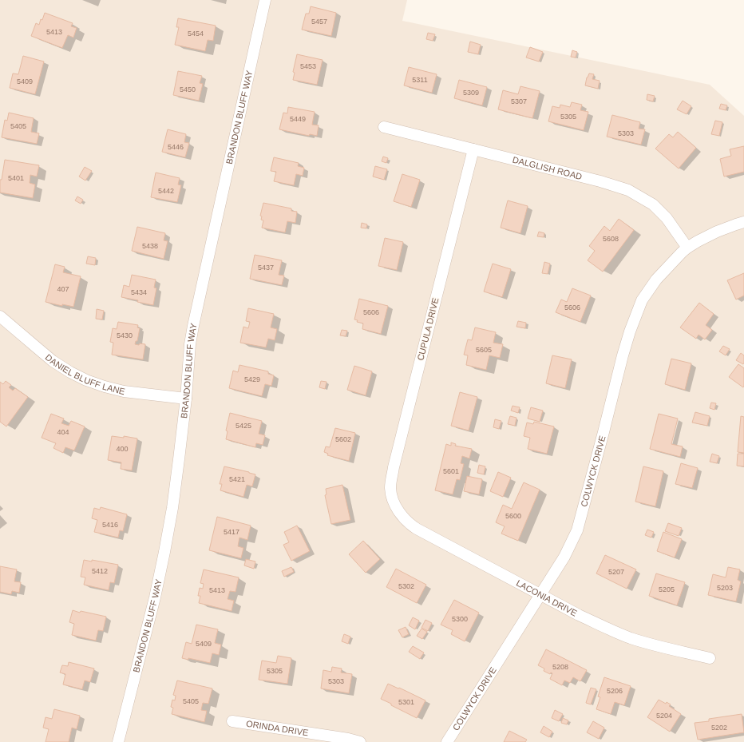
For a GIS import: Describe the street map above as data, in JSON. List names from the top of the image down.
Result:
{
  "streets": {
    "street": [
      "BRANDON BLUFF WAY",
      "DALGLISH ROAD",
      "CUPULA DRIVE",
      "DANIEL BLUFF LANE",
      "COLWYCK DRIVE",
      "LACONIA DRIVE",
      "ORINDA DRIVE"
    ]
  },
  "crossings": [
    ["BRANDON BLUFF WAY", "DANIEL BLUFF LANE"],
    ["DALGLISH ROAD", "CUPULA DRIVE"],
    ["DALGLISH ROAD", "COLWYCK DRIVE"],
    ["CUPULA DRIVE", "LACONIA DRIVE"],
    ["COLWYCK DRIVE", "LACONIA DRIVE"]
  ],
  "house_numbers": [
    "5457",
    "5413",
    "5454",
    "5453",
    "5311",
    "5409",
    "5450",
    "5309",
    "5307",
    "5305",
    "5449",
    "5405",
    "5303",
    "5446",
    "5401",
    "5442",
    "5608",
    "5438",
    "5437",
    "407",
    "5434",
    "5606",
    "5606",
    "5430",
    "5605",
    "5429",
    "5425",
    "404",
    "5602",
    "400",
    "5601",
    "5421",
    "5600",
    "5416",
    "5417",
    "5412",
    "5207",
    "5302",
    "5203",
    "5205",
    "5413",
    "5300",
    "5409",
    "5208",
    "5305",
    "5303",
    "5206",
    "5405",
    "5301",
    "5204",
    "5202"
  ]
}
